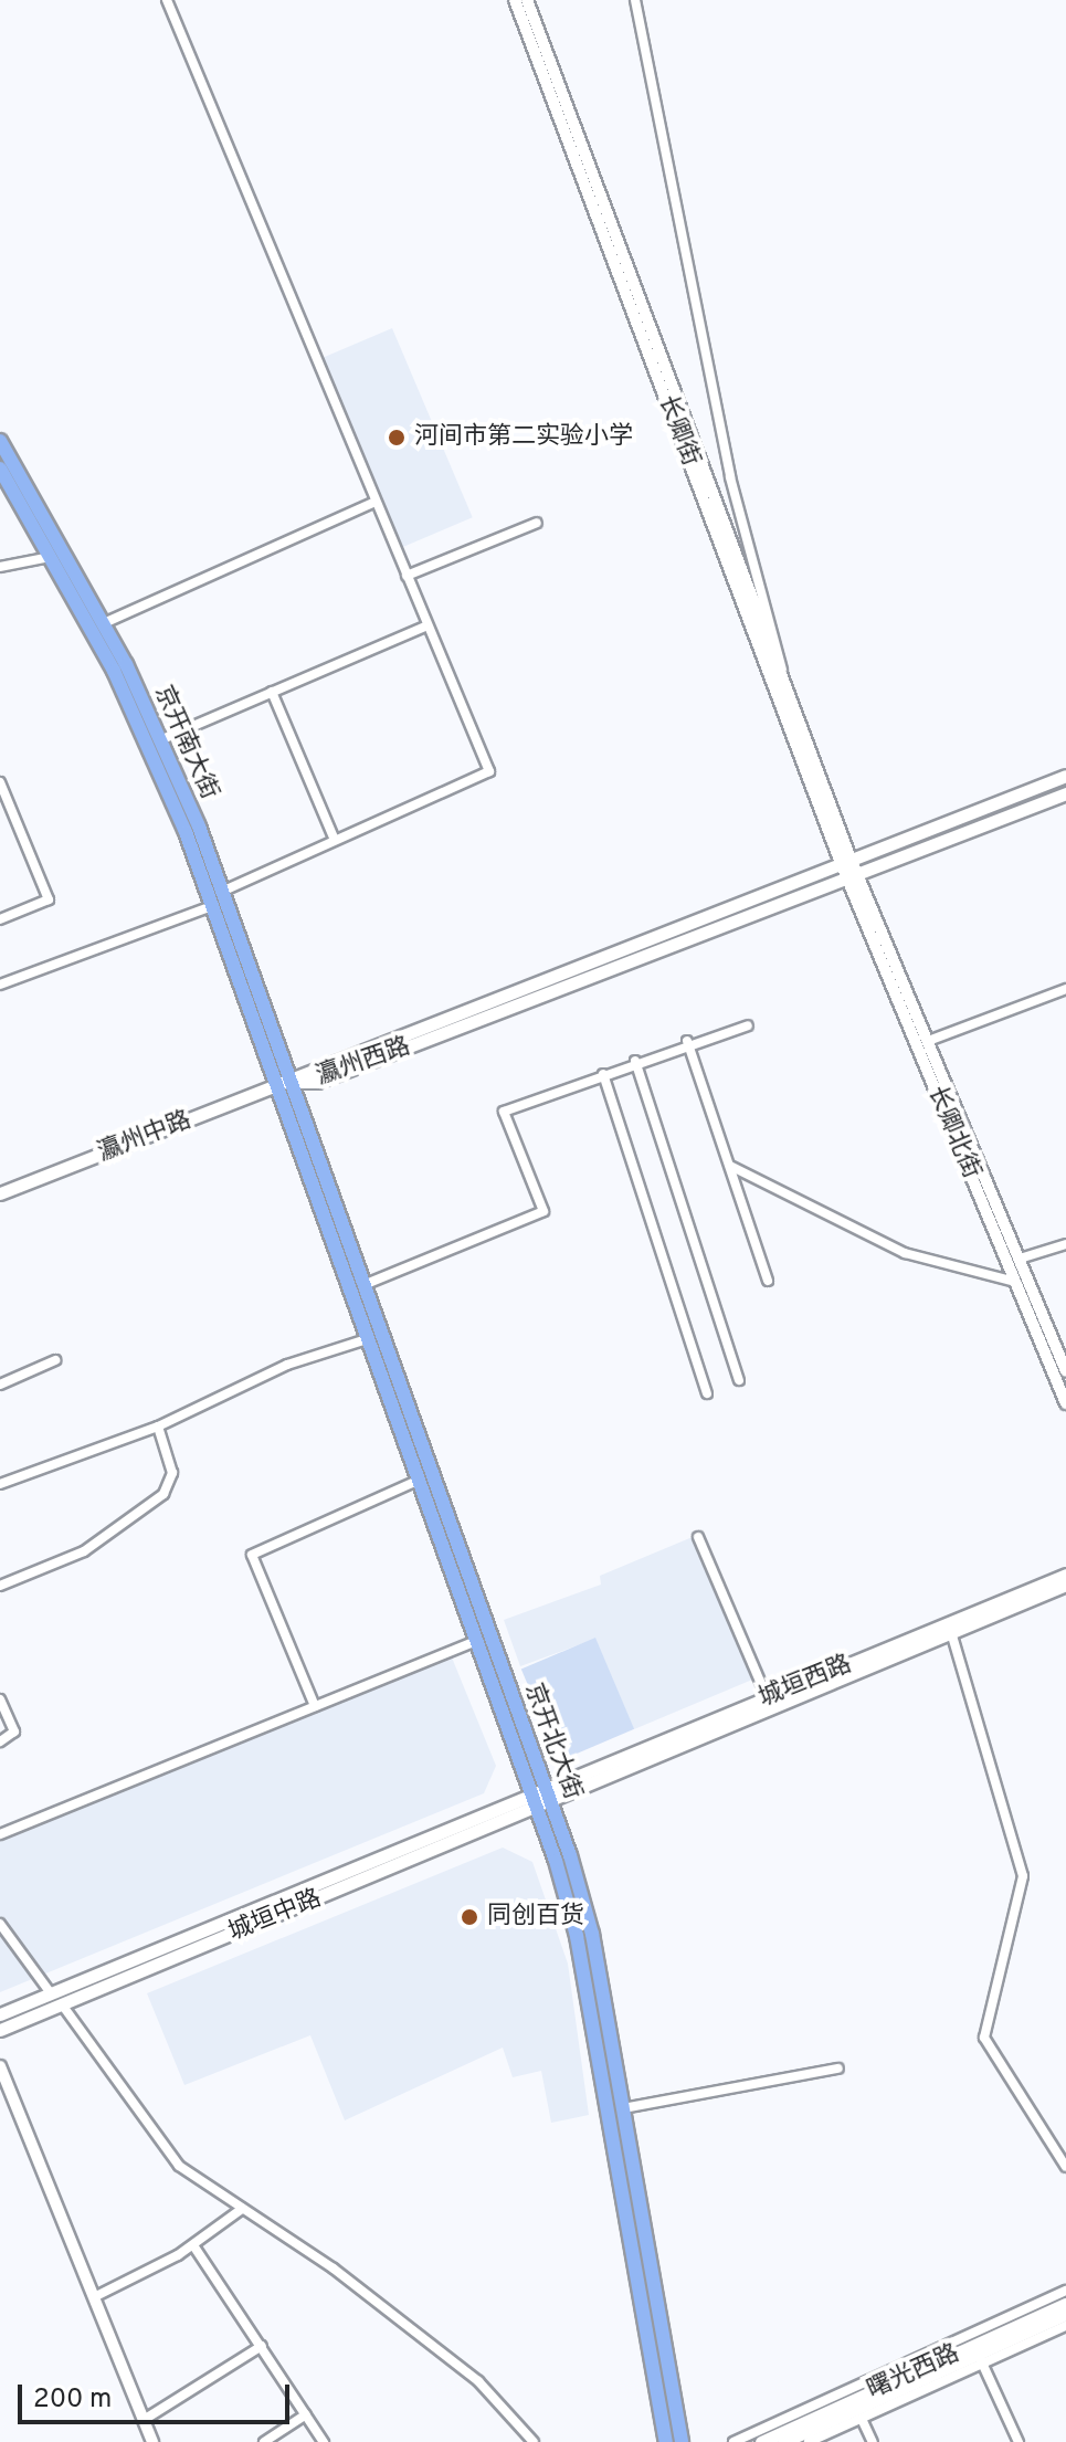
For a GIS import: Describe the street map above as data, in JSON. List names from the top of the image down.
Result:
{
  "streets": {
    "main road": [
      "京开南大街",
      "瀛州西路",
      "瀛州中路",
      "城垣西路",
      "京开北大街",
      "城垣中路",
      "曙光西路"
    ],
    "street": ["长卿街", "长卿北街"]
  },
  "crossings": [
    ["长卿街", "瀛州西路"],
    ["长卿街", "长卿北街"],
    ["京开南大街", "瀛州西路"],
    ["京开南大街", "瀛州中路"],
    ["京开南大街", "京开北大街"],
    ["瀛州西路", "长卿北街"],
    ["瀛州西路", "瀛州中路"],
    ["瀛州西路", "京开北大街"],
    ["瀛州中路", "京开北大街"],
    ["城垣西路", "京开北大街"],
    ["城垣西路", "城垣中路"],
    ["京开北大街", "城垣中路"]
  ],
  "places": ["河间市第二实验小学", "同创百货"],
  "scale_bar": "200 m"
}
